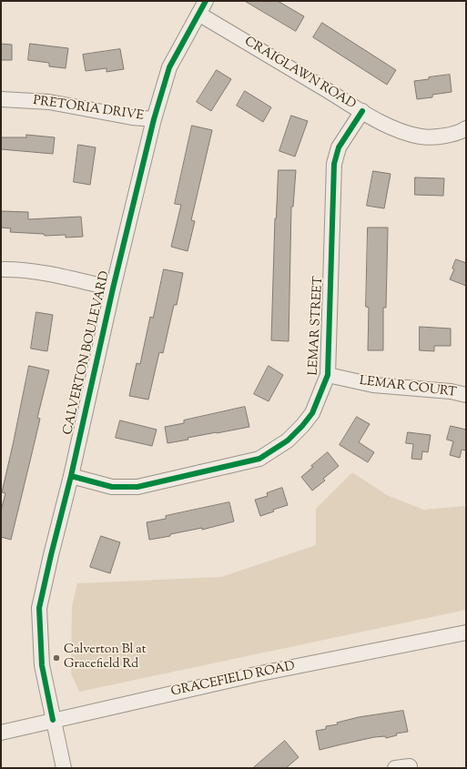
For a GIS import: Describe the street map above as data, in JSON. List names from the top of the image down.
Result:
{
  "streets": {
    "street": [
      "CRAIGLAWN ROAD",
      "PRETORIA DRIVE",
      "LEMAR STREET",
      "CALVERTON BOULEVARD",
      "LEMAR COURT",
      "GRACEFIELD ROAD"
    ]
  },
  "crossings": [
    ["CRAIGLAWN ROAD", "LEMAR STREET"],
    ["CRAIGLAWN ROAD", "CALVERTON BOULEVARD"],
    ["PRETORIA DRIVE", "CALVERTON BOULEVARD"],
    ["LEMAR STREET", "CALVERTON BOULEVARD"],
    ["LEMAR STREET", "LEMAR COURT"],
    ["CALVERTON BOULEVARD", "GRACEFIELD ROAD"]
  ],
  "places": ["Calverton Bl at Gracefield Rd"]
}
